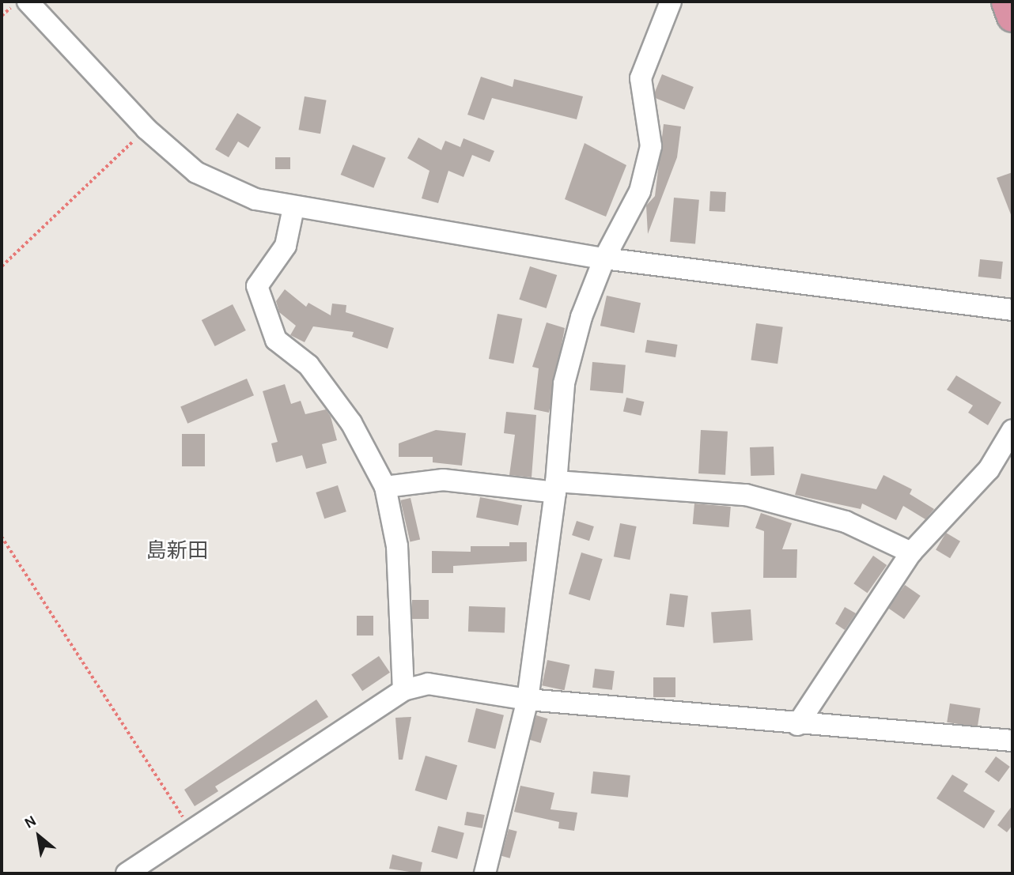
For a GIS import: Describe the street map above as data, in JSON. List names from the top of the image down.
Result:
{
  "districts": ["島新田"],
  "north": "top left"
}
